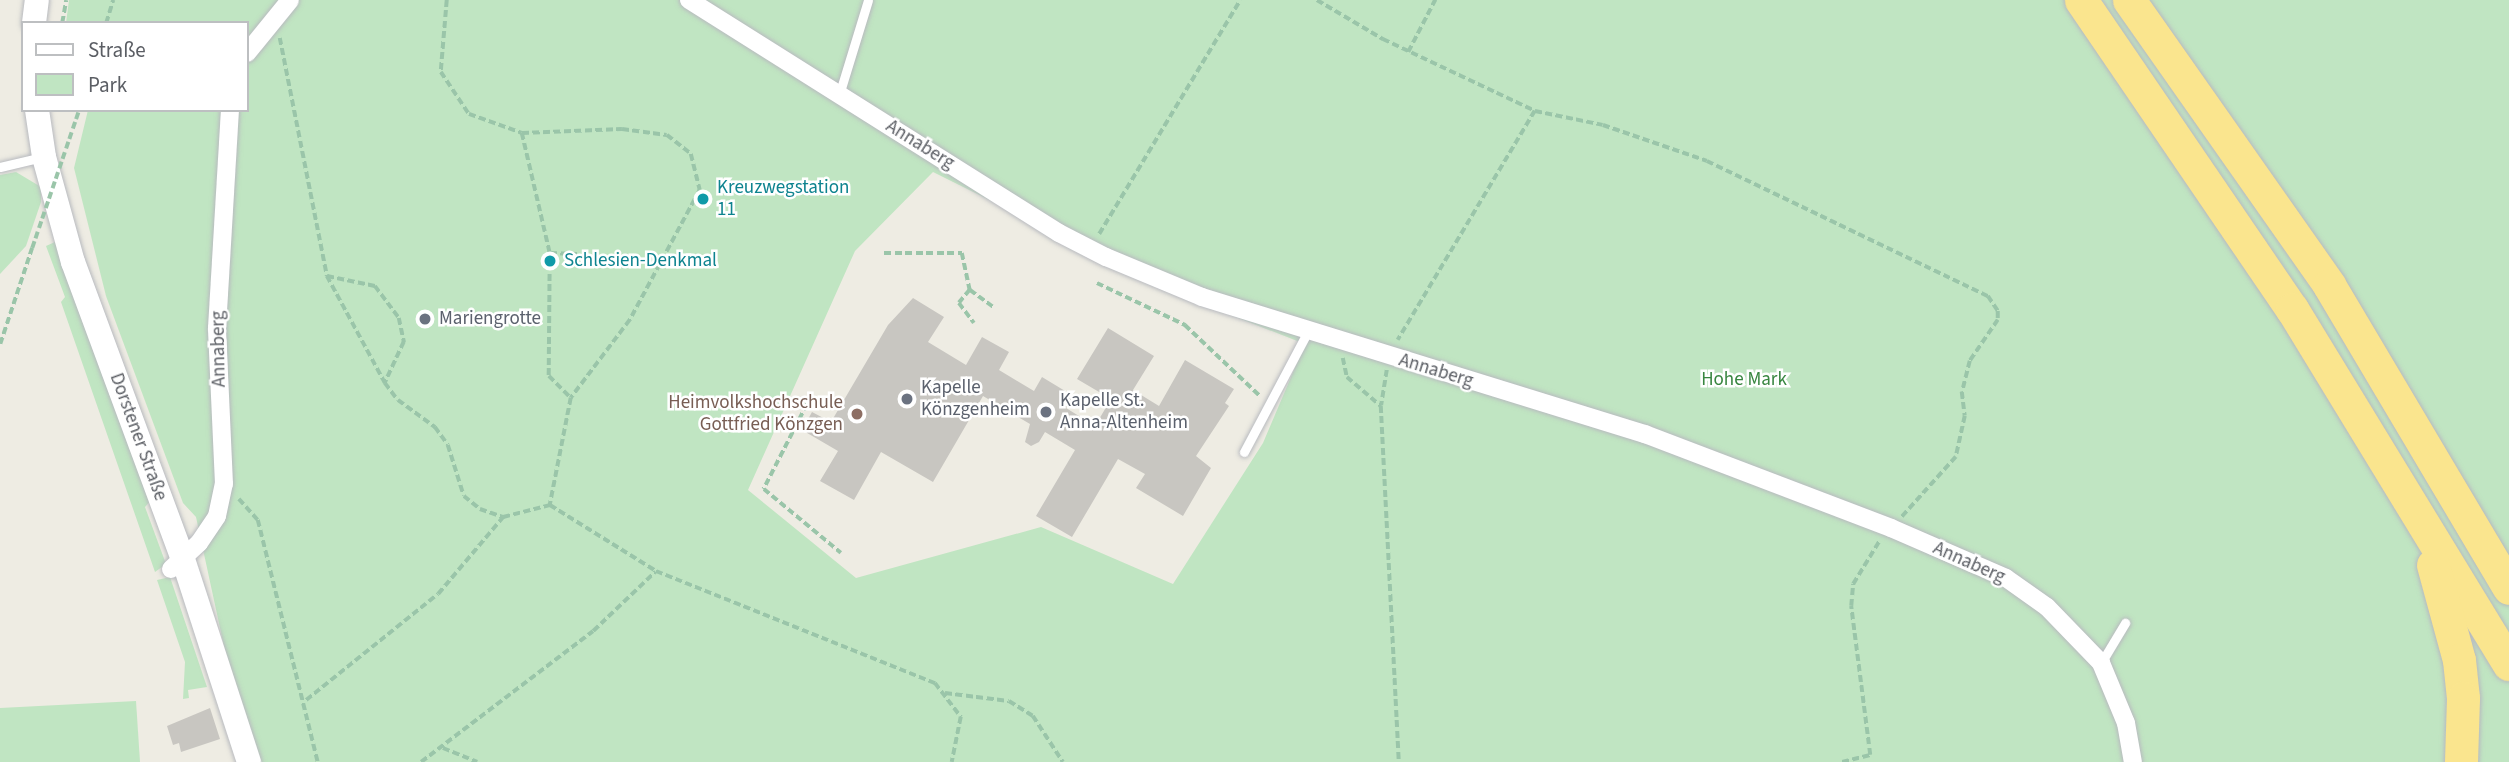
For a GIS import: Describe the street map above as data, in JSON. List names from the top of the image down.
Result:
{
  "streets": {
    "main road": ["Dorstener Straße"],
    "street": ["Annaberg"]
  },
  "crossings": [
    ["Annaberg", "Dorstener Straße"]
  ],
  "parks": ["Hohe Mark"],
  "places": [
    "Kreuzwegstation 11",
    "Schlesien-Denkmal",
    "Mariengrotte",
    "Kapelle Könzgenheim",
    "Kapelle St. Anna-Altenheim",
    "Heimvolkshochschule Gottfried Könzgen"
  ],
  "legend": ["Straße", "Park"]
}
